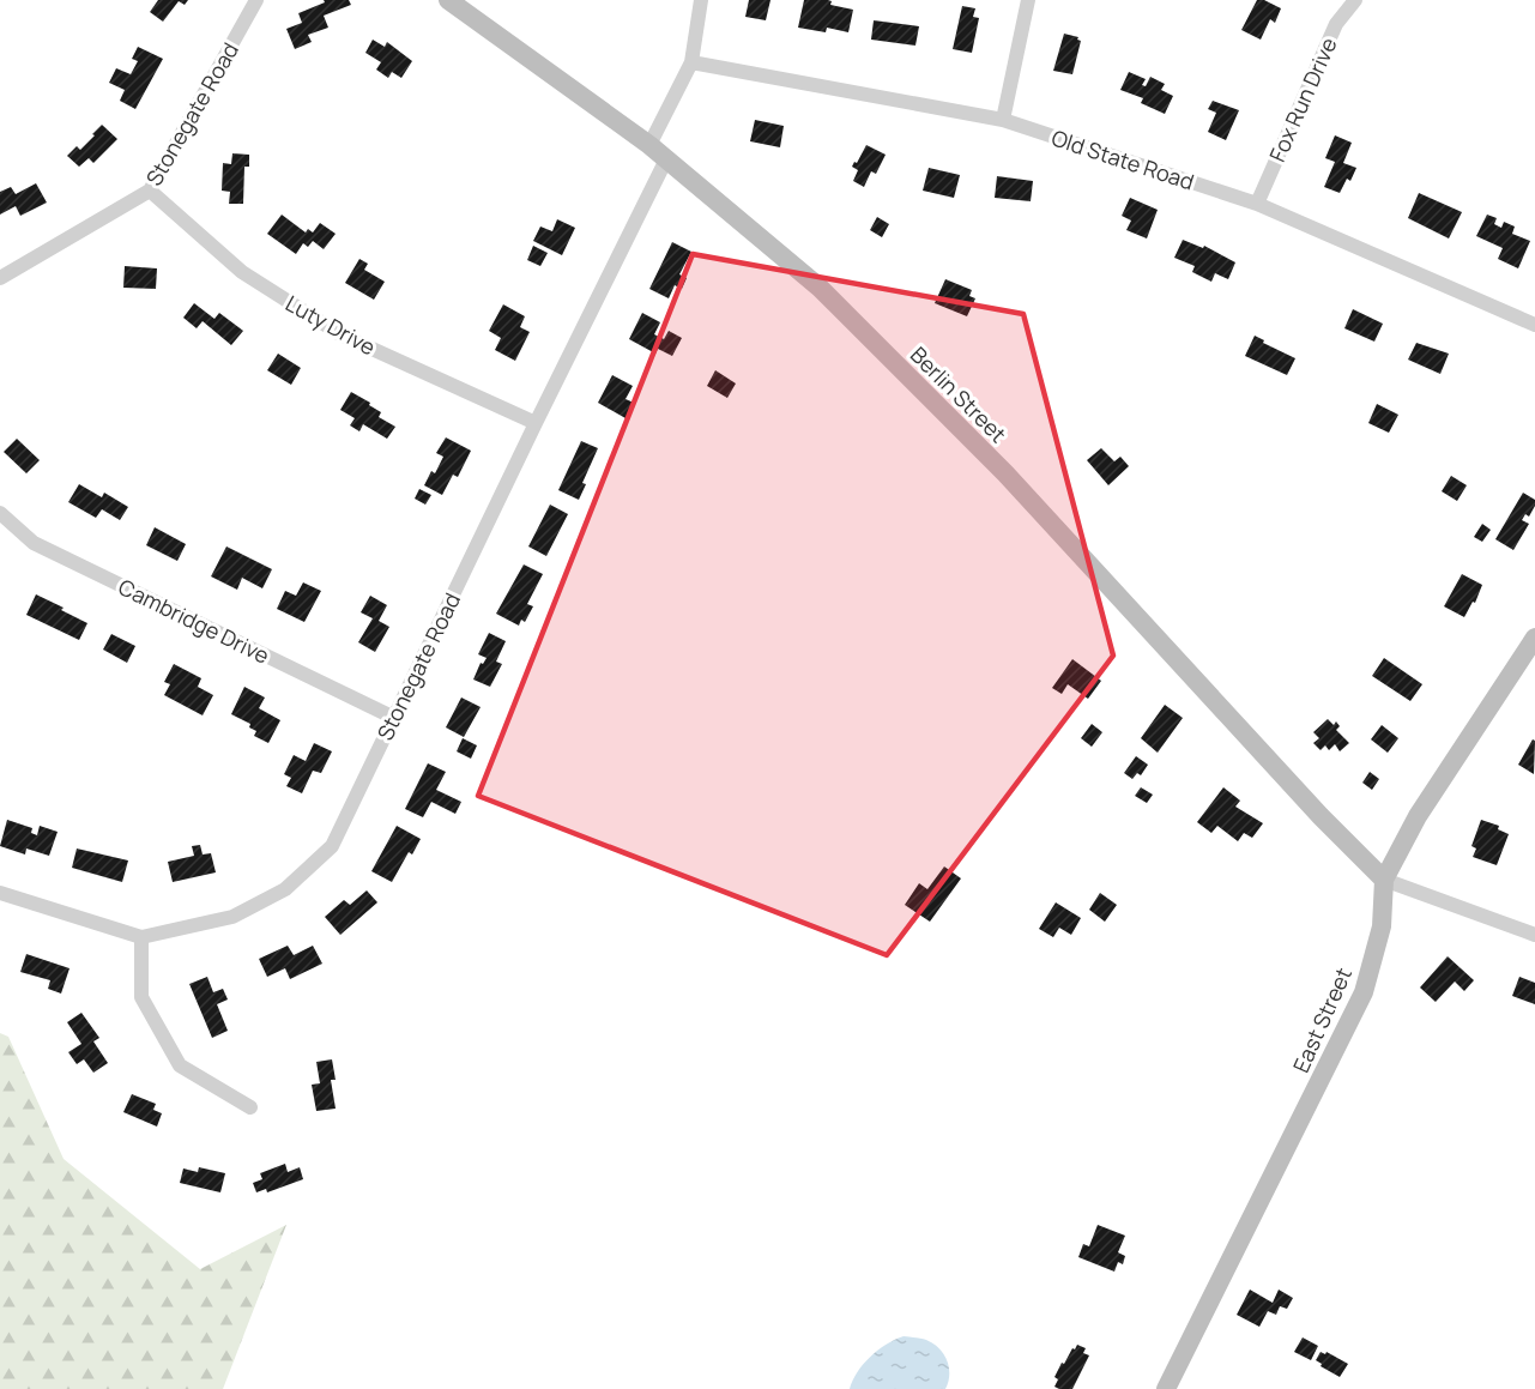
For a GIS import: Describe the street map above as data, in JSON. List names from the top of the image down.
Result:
{
  "streets": {
    "main road": ["Berlin Street", "East Street"],
    "street": [
      "Fox Run Drive",
      "Stonegate Road",
      "Old State Road",
      "Luty Drive",
      "Cambridge Drive"
    ]
  },
  "crossings": [
    ["Fox Run Drive", "Old State Road"],
    ["Stonegate Road", "Luty Drive"],
    ["Stonegate Road", "Berlin Street"],
    ["Stonegate Road", "Cambridge Drive"],
    ["Berlin Street", "East Street"]
  ]
}
